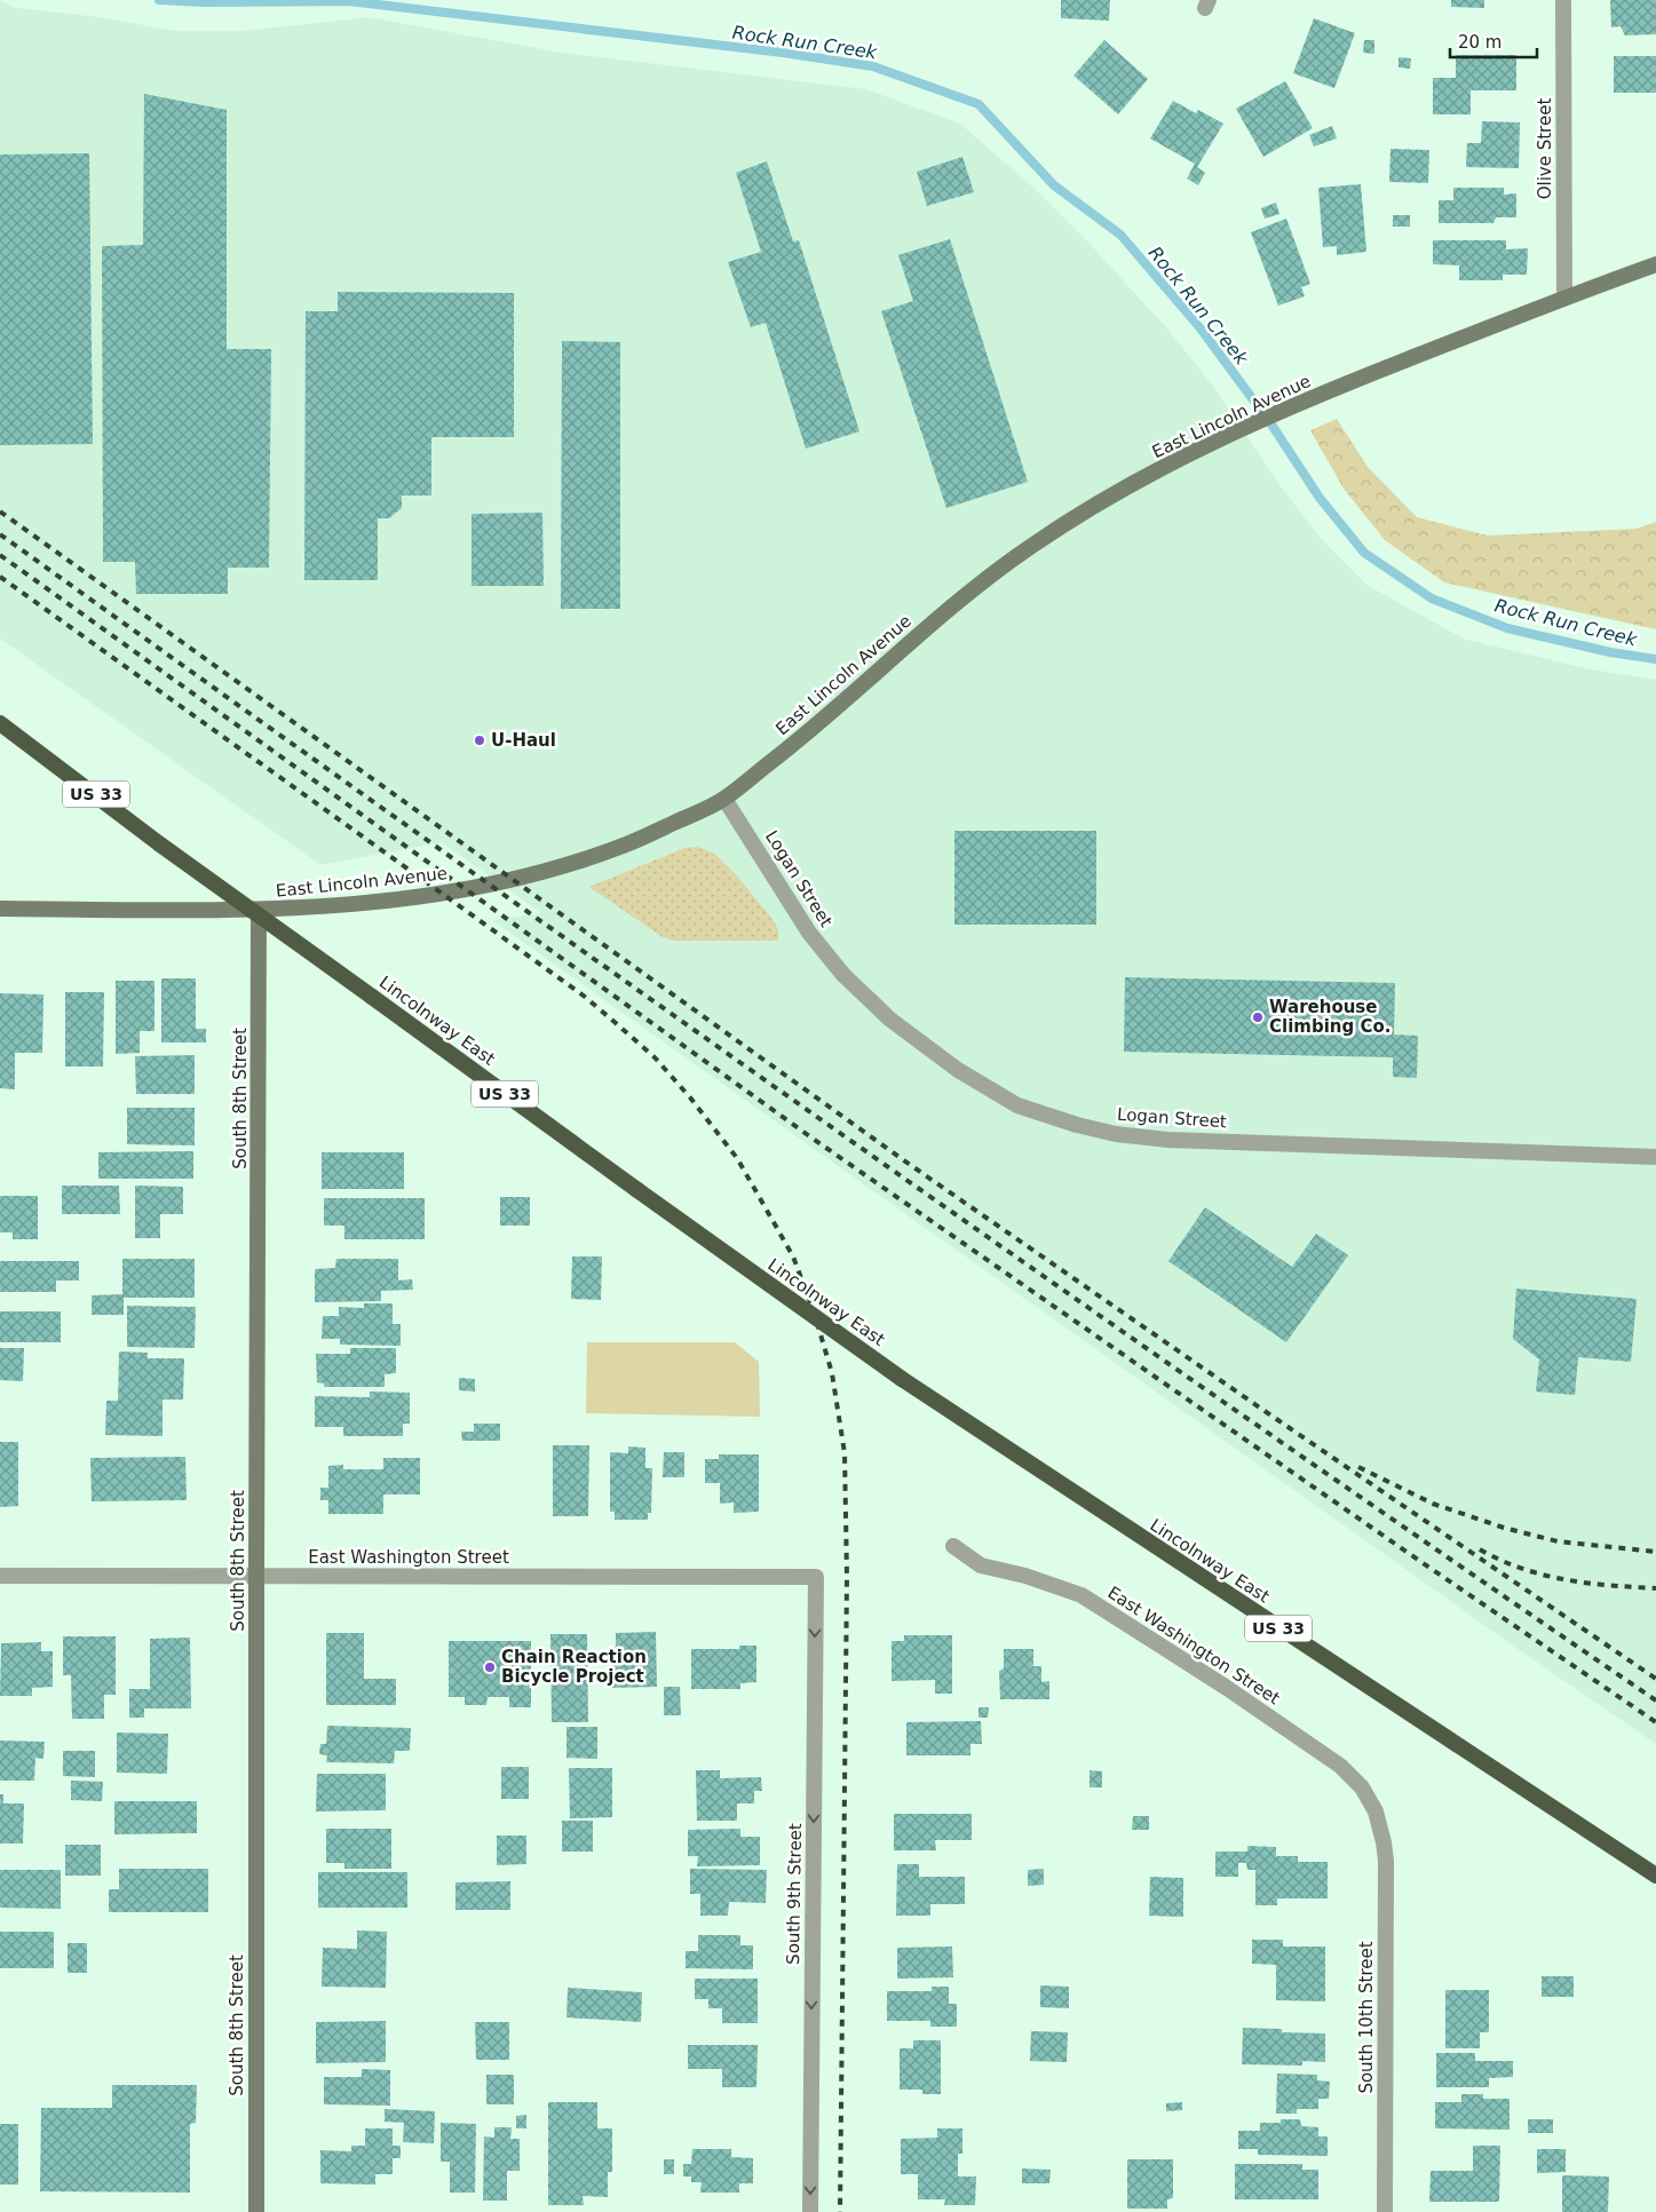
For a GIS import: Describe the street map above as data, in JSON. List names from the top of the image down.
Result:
{
  "streets": {
    "highway": ["US 33", "Lincolnway East"],
    "main road": ["East Lincoln Avenue", "South 8th Street"],
    "street": [
      "Olive Street",
      "Logan Street",
      "East Washington Street",
      "South 9th Street",
      "South 10th Street"
    ]
  },
  "crossings": [
    ["Olive Street", "East Lincoln Avenue"],
    ["East Lincoln Avenue", "Logan Street"],
    ["East Lincoln Avenue", "South 8th Street"],
    ["South 8th Street", "East Washington Street"],
    ["East Washington Street", "South 9th Street"],
    ["East Washington Street", "South 10th Street"]
  ],
  "one_way": ["South 9th Street"],
  "water": ["Rock Run Creek"],
  "places": ["U-Haul", "Warehouse Climbing Co.", "Chain Reaction Bicycle Project"],
  "scale_bar": "20 m"
}
